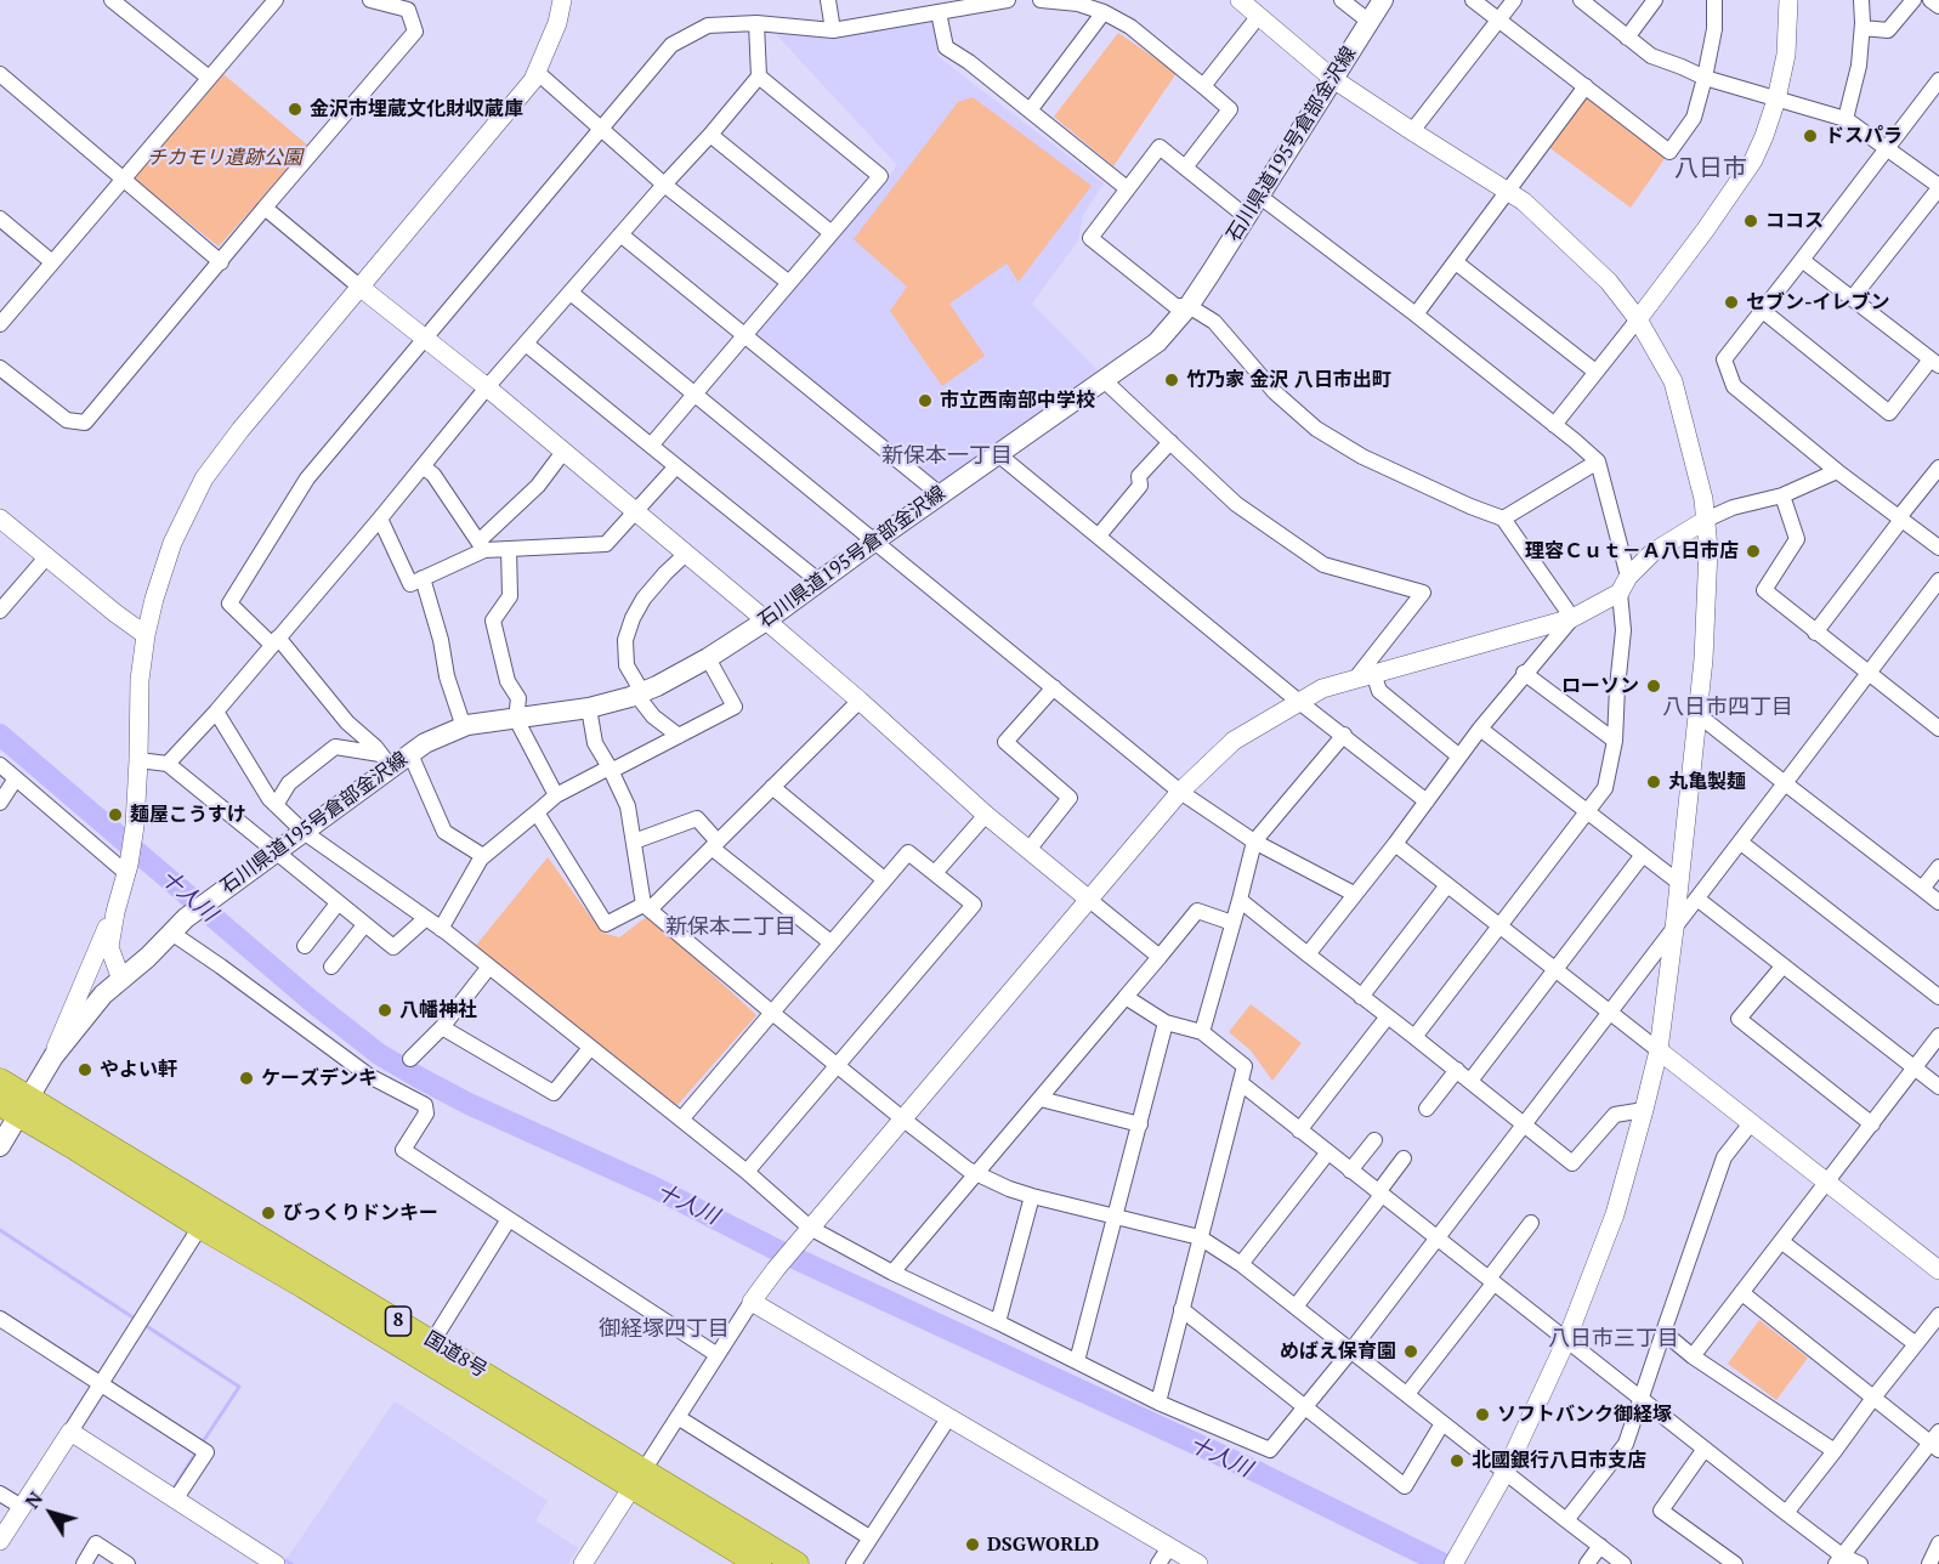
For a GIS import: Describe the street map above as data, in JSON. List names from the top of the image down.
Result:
{
  "streets": {
    "highway": ["8", "国道8号"],
    "main road": ["石川県道195号倉部金沢線"]
  },
  "districts": [
    "八日市",
    "新保本一丁目",
    "八日市四丁目",
    "新保本二丁目",
    "御経塚四丁目",
    "八日市三丁目"
  ],
  "water": ["十人川"],
  "parks": ["チカモリ遺跡公園"],
  "places": [
    "金沢市埋蔵文化財収蔵庫",
    "ドスパラ",
    "ココス",
    "セブン-イレブン",
    "竹乃家 金沢 八日市出町",
    "市立西南部中学校",
    "理容Ｃｕｔ－Ａ八日市店",
    "ローソン",
    "丸亀製麺",
    "麺屋こうすけ",
    "八幡神社",
    "やよい軒",
    "ケーズデンキ",
    "びっくりドンキー",
    "めばえ保育園",
    "ソフトバンク御経塚",
    "北國銀行八日市支店",
    "DSGWORLD"
  ],
  "north": "top left"
}
